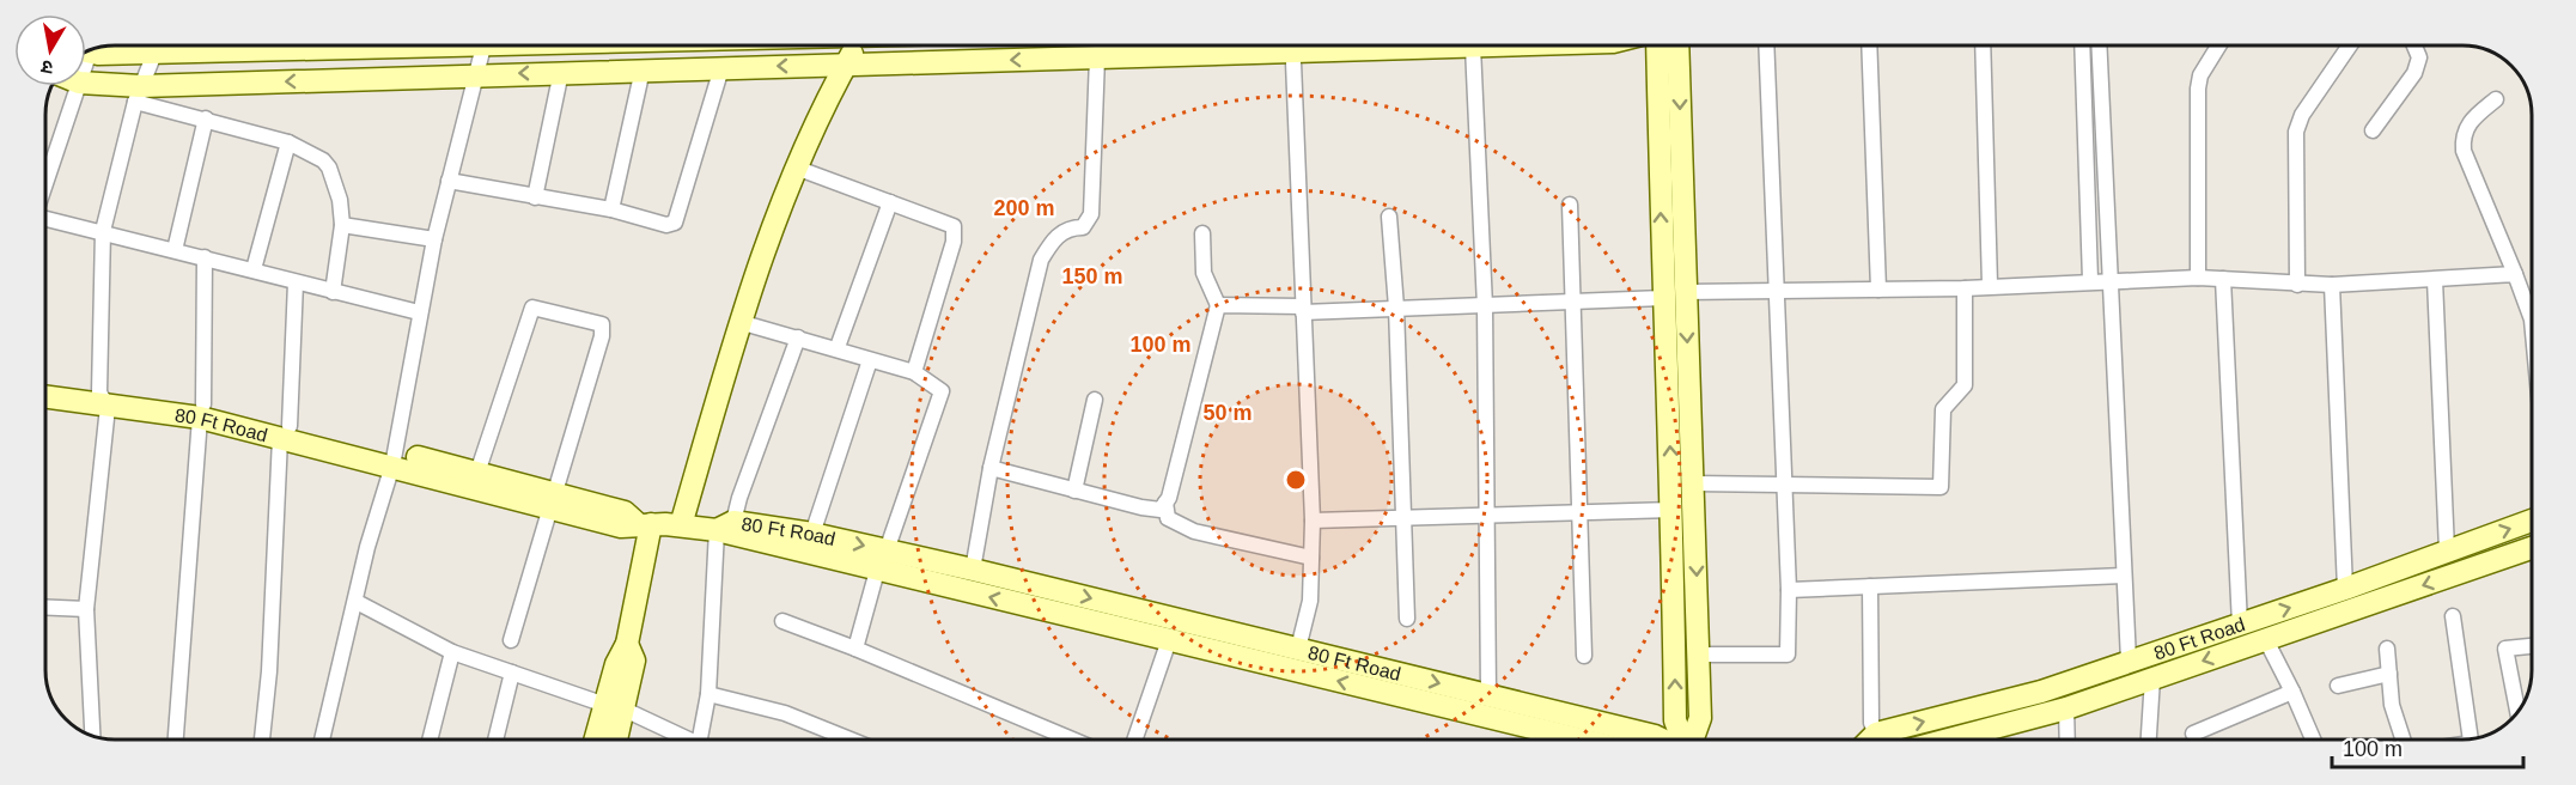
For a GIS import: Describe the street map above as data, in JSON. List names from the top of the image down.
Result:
{
  "streets": {
    "main road": ["80 Ft Road"]
  },
  "scale_bar": "100 m",
  "north": "bottom",
  "rings": [
    "200 m",
    "150 m",
    "100 m",
    "50 m"
  ]
}
